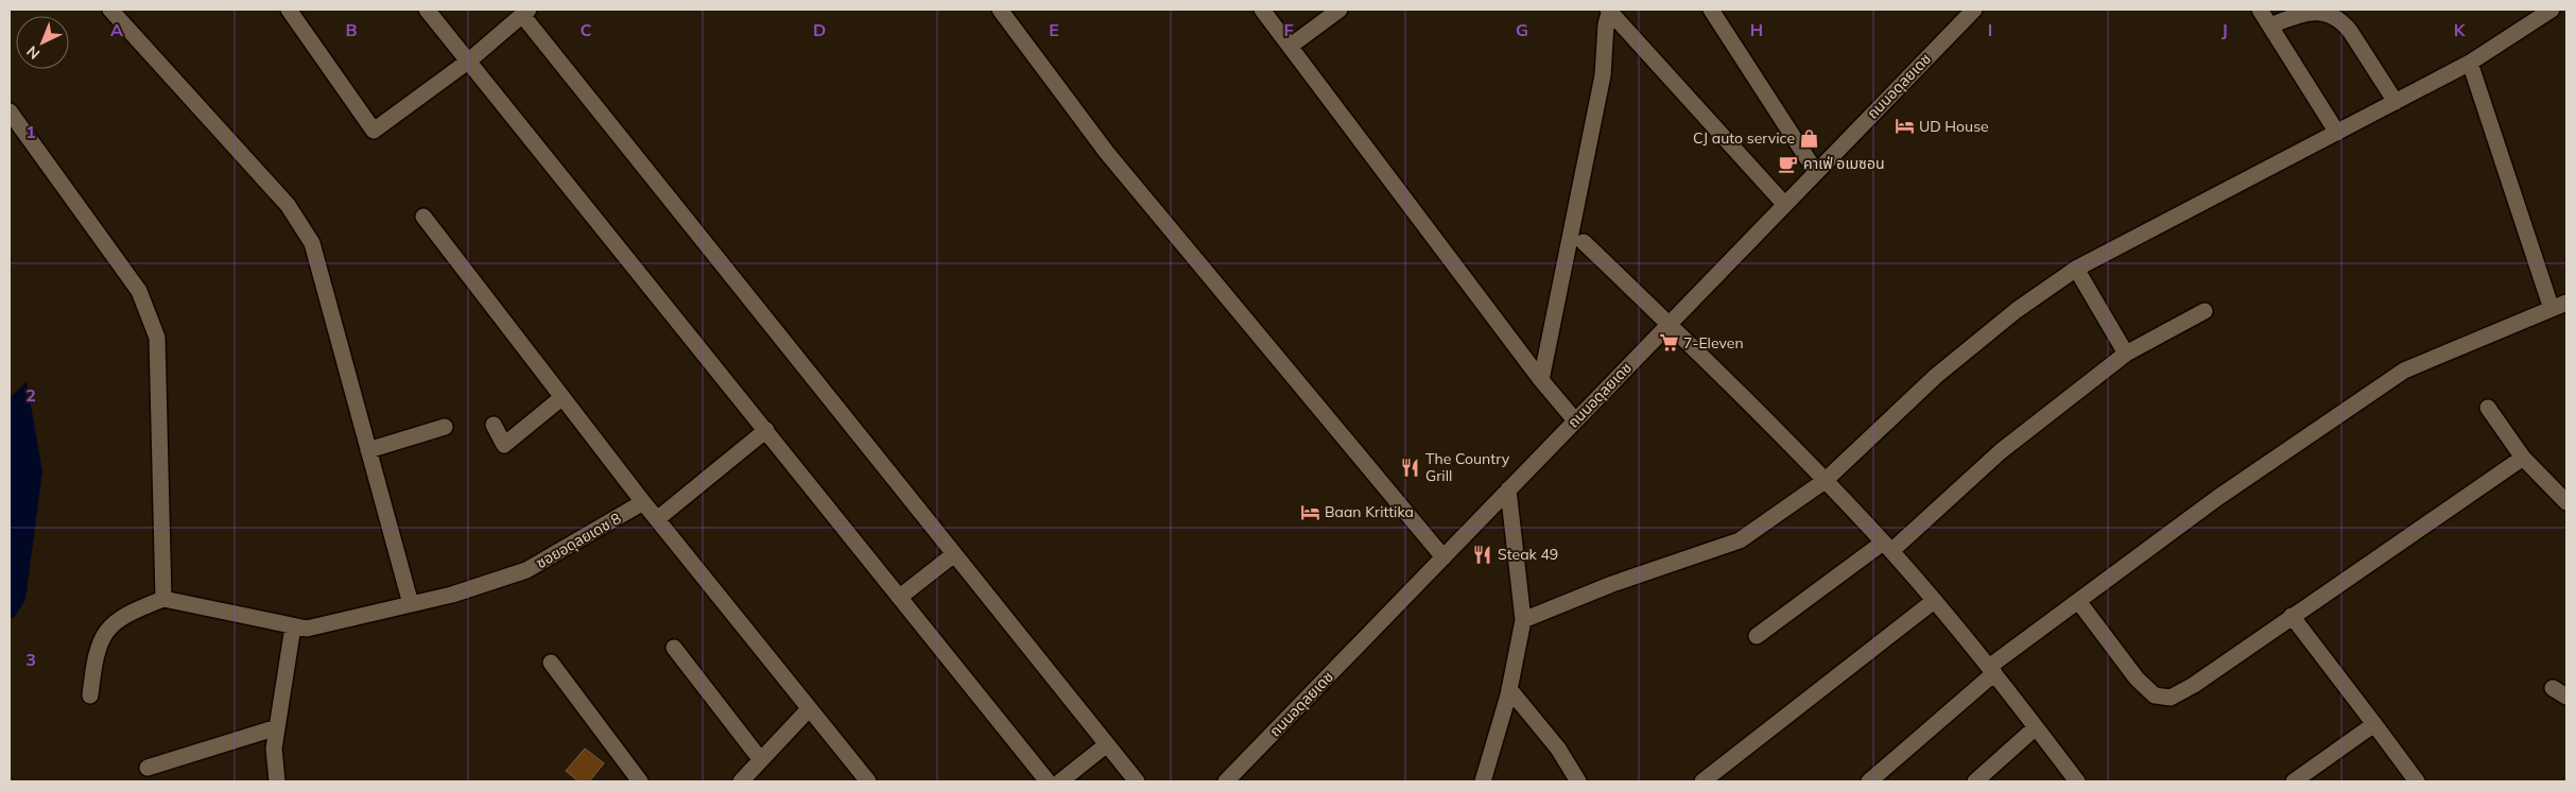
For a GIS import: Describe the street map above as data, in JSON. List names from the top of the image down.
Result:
{
  "streets": {
    "street": ["ถนนอดุลยเดช", "ซอยอดุลยเดช 8"]
  },
  "places": {
    "hotel": ["UD House", "Baan Krittika"],
    "shop": ["CJ auto service"],
    "cafe": ["คาเฟ่ อเมซอน"],
    "supermarket": ["7-Eleven"],
    "restaurant": ["The Country Grill", "Steak 49"]
  },
  "north": "bottom left",
  "grid": {
    "columns": [
      "A",
      "B",
      "C",
      "D",
      "E",
      "F",
      "G",
      "H",
      "I",
      "J",
      "K"
    ],
    "rows": ["1", "2", "3"]
  }
}
